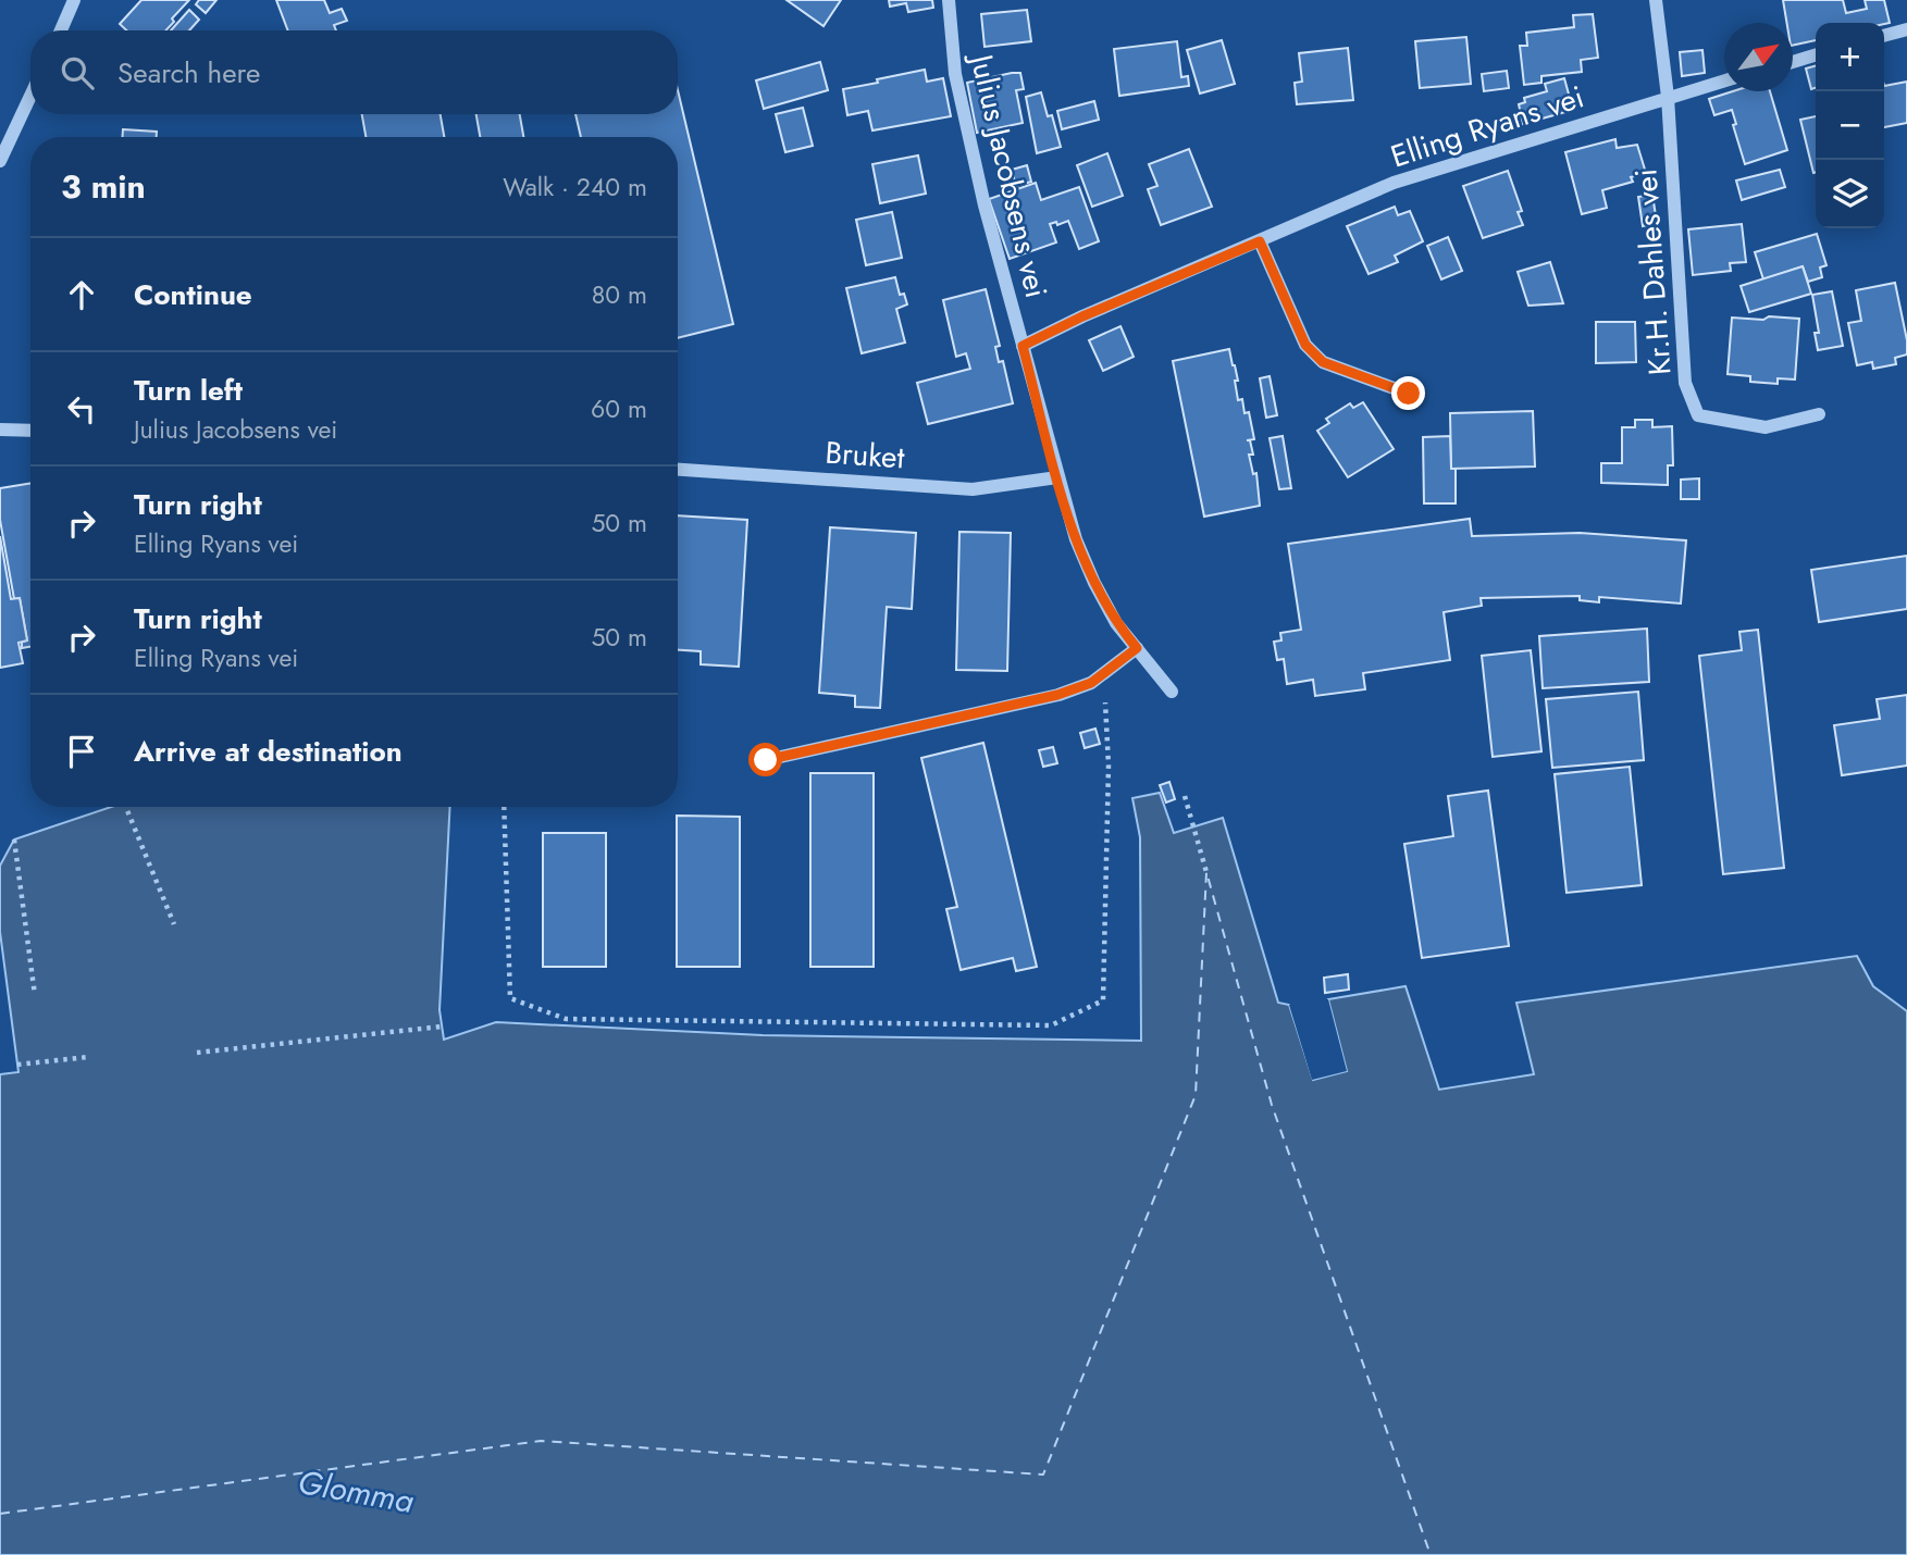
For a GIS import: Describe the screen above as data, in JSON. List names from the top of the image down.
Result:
{
  "streets": {
    "street": [
      "Elling Ryans vei",
      "Julius Jacobsens vei",
      "Kr.H. Dahles vei",
      "Bruket"
    ]
  },
  "crossings": [
    ["Elling Ryans vei", "Julius Jacobsens vei"],
    ["Elling Ryans vei", "Kr.H. Dahles vei"],
    ["Julius Jacobsens vei", "Bruket"]
  ],
  "water": ["Glomma"],
  "north": "top right",
  "page": {
    "map_buttons": ["+", "−"],
    "search": "Search here",
    "heading": ["3 min", "Walk · 240 m"],
    "list": [
      ["Continue", "80 m"],
      ["Turn left", "Julius Jacobsens vei", "60 m"],
      ["Turn right", "Elling Ryans vei", "50 m"],
      ["Turn right", "Elling Ryans vei", "50 m"],
      "Arrive at destination"
    ]
  }
}
